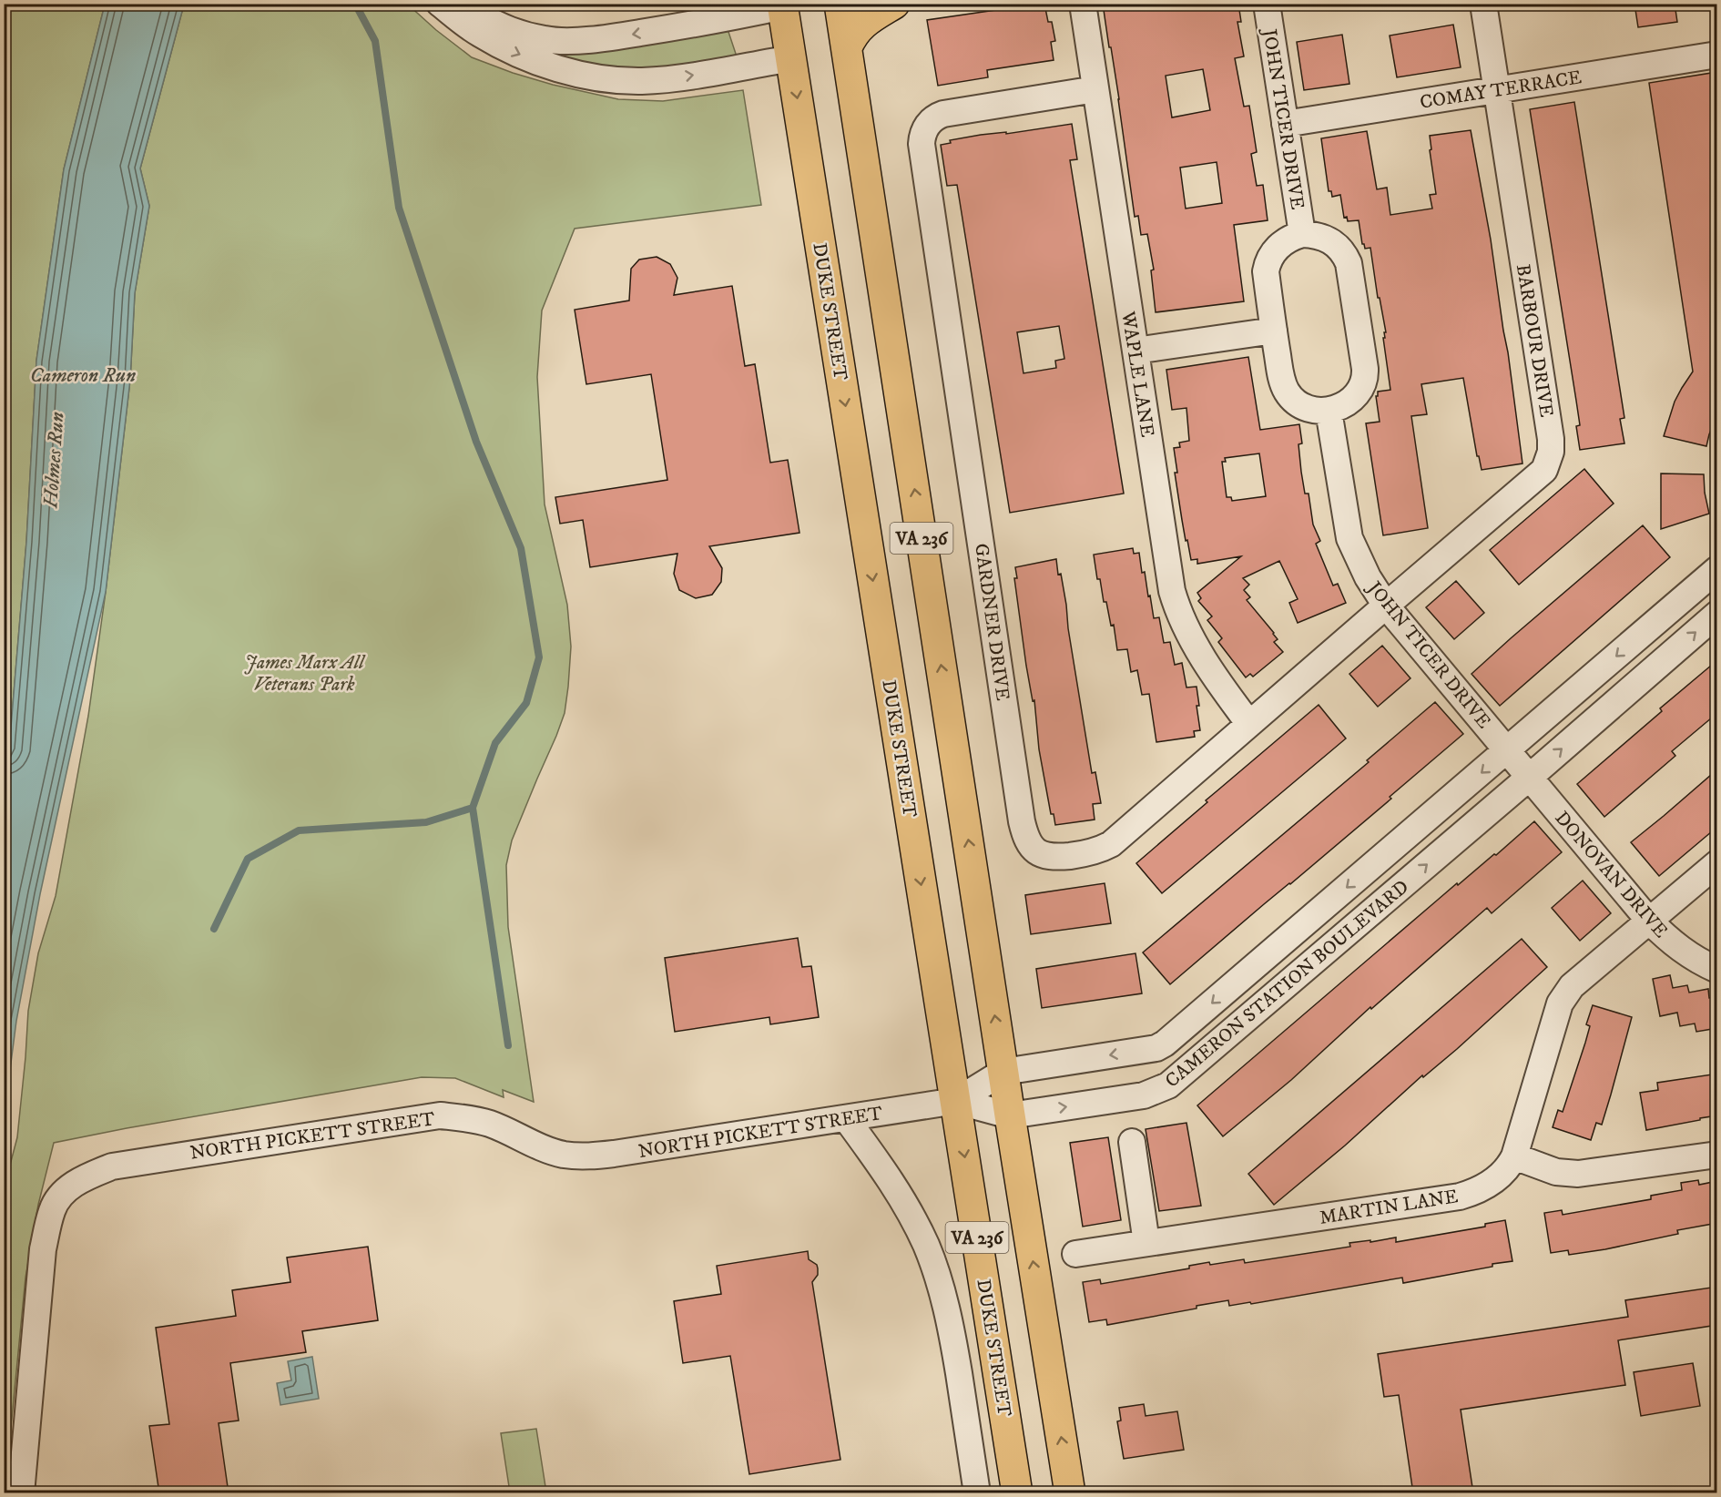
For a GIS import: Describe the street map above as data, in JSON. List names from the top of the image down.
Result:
{
  "streets": {
    "main road": ["DUKE STREET", "VA 236"],
    "street": [
      "COMAY TERRACE",
      "JOHN TICER DRIVE",
      "BARBOUR DRIVE",
      "WAPLE LANE",
      "GARDNER DRIVE",
      "DONOVAN DRIVE",
      "CAMERON STATION BOULEVARD",
      "NORTH PICKETT STREET",
      "MARTIN LANE"
    ]
  },
  "crossings": [
    ["COMAY TERRACE", "JOHN TICER DRIVE"],
    ["COMAY TERRACE", "BARBOUR DRIVE"],
    ["JOHN TICER DRIVE", "BARBOUR DRIVE"],
    ["JOHN TICER DRIVE", "GARDNER DRIVE"],
    ["JOHN TICER DRIVE", "DONOVAN DRIVE"],
    ["JOHN TICER DRIVE", "CAMERON STATION BOULEVARD"],
    ["DUKE STREET", "CAMERON STATION BOULEVARD"],
    ["DUKE STREET", "NORTH PICKETT STREET"],
    ["BARBOUR DRIVE", "GARDNER DRIVE"],
    ["WAPLE LANE", "GARDNER DRIVE"],
    ["VA 236", "CAMERON STATION BOULEVARD"],
    ["DONOVAN DRIVE", "CAMERON STATION BOULEVARD"],
    ["DONOVAN DRIVE", "MARTIN LANE"],
    ["CAMERON STATION BOULEVARD", "NORTH PICKETT STREET"]
  ],
  "water": ["Cameron Run", "Holmes Run"],
  "parks": ["James Marx All Veterans Park"]
}
